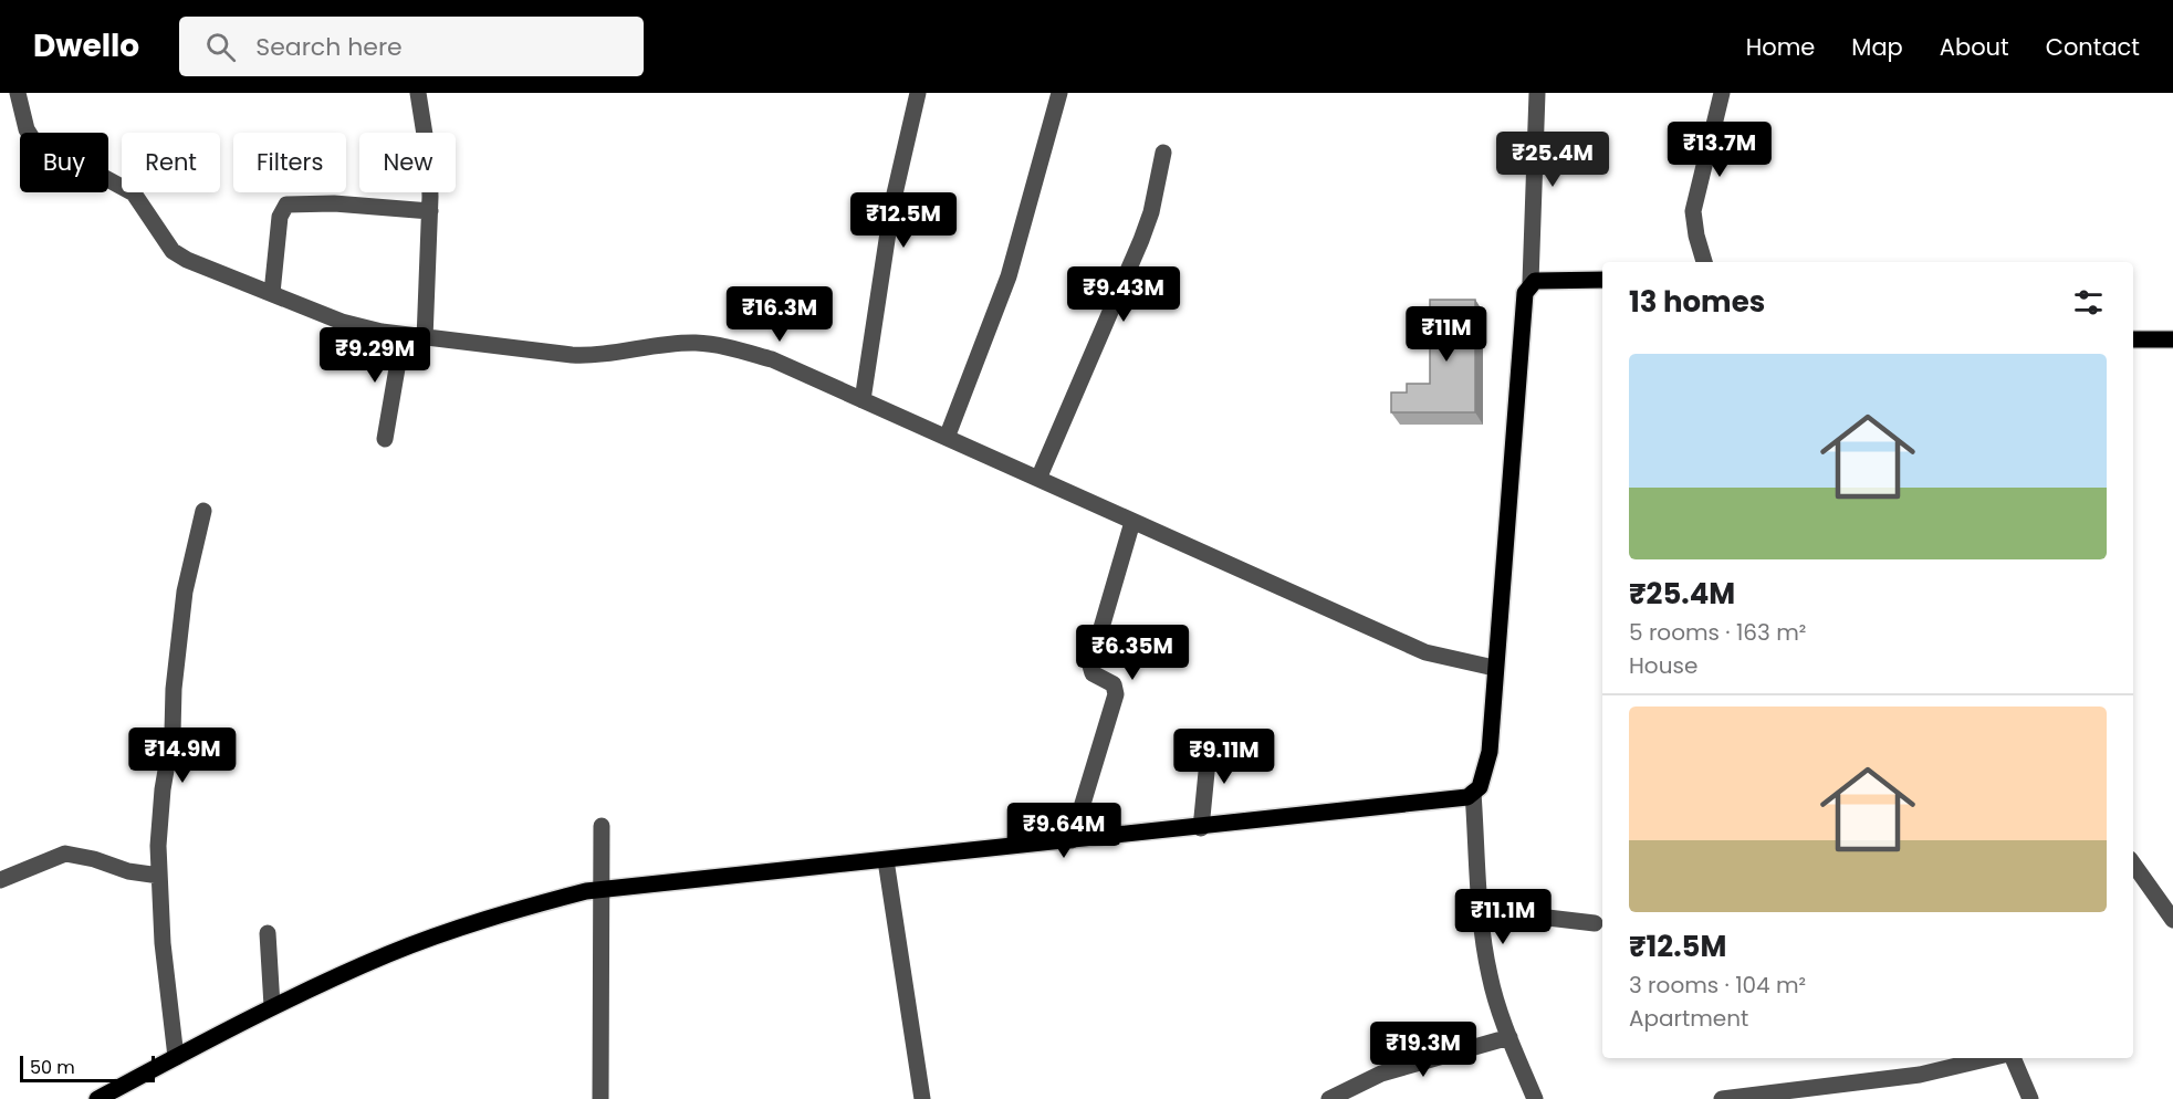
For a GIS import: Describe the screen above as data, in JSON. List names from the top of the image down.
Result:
{
  "scale_bar": "50 m",
  "page": {
    "header": "Dwello",
    "search": "Search here",
    "nav": [
      "Home",
      "Map",
      "About",
      "Contact"
    ],
    "price": [
      "₹13.7M",
      "₹25.4M",
      "₹12.5M",
      "₹9.43M",
      "₹16.3M",
      "₹11M",
      "₹9.29M",
      "₹6.35M",
      "₹14.9M",
      "₹9.11M",
      "₹9.64M",
      "₹11.1M",
      "₹19.3M"
    ],
    "chip": [
      "Buy",
      "Rent",
      "Filters",
      "New"
    ],
    "heading": "13 homes",
    "list": [
      {
        "name": "₹25.4M",
        "note": "5 rooms · 163 m² · House"
      },
      {
        "name": "₹12.5M",
        "note": "3 rooms · 104 m² · Apartment"
      }
    ],
    "scale": "50 m"
  }
}
